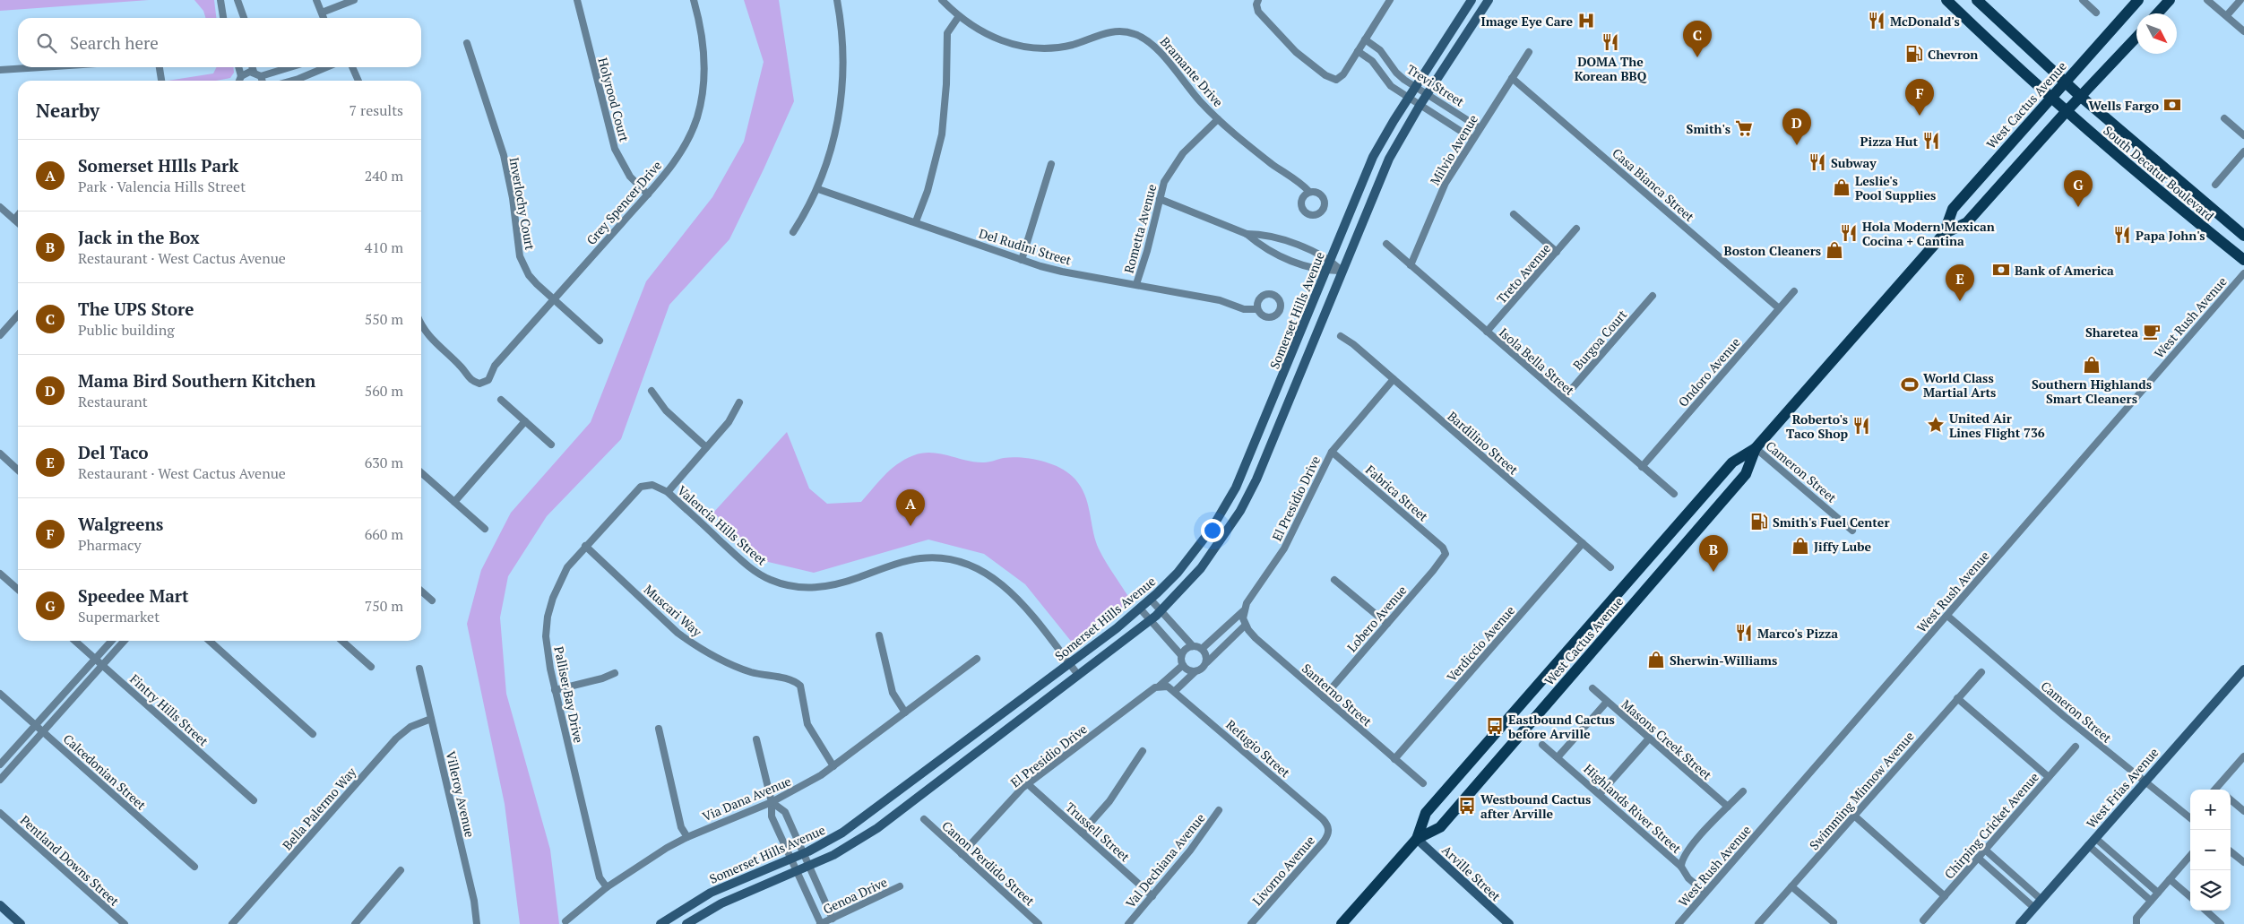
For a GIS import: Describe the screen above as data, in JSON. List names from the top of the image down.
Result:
{
  "streets": {
    "main road": [
      "West Cactus Avenue",
      "South Decatur Boulevard",
      "Somerset Hills Avenue",
      "West Frias Avenue",
      "Arville Street"
    ],
    "street": [
      "Bramante Drive",
      "Trevi Street",
      "Holyrood Court",
      "Milvio Avenue",
      "Casa Bianca Street",
      "Grey Spencer Drive",
      "Inverlochy Court",
      "Rometta Avenue",
      "Del Rudini Street",
      "Treto Avenue",
      "West Rush Avenue",
      "Burgoa Court",
      "Isola Bella Street",
      "Ondoro Avenue",
      "Bardilino Street",
      "Cameron Street",
      "Fabrica Street",
      "El Presidio Drive",
      "Valencia Hills Street",
      "Muscari Way",
      "Lobero Avenue",
      "Verdiccio Avenue",
      "Palliser Bay Drive",
      "Santerno Street",
      "Fintry Hills Street",
      "Masons Creek Street",
      "Refugio Street",
      "Calcedonian Street",
      "Swimming Minnow Avenue",
      "Villeroy Avenue",
      "Via Dana Avenue",
      "Bella Palermo Way",
      "Highlands River Street",
      "Chirping Cricket Avenue",
      "Trussell Street",
      "Pentland Downs Street",
      "Val Dechiana Avenue",
      "Canon Perdido Street",
      "Livorno Avenue",
      "Genoa Drive"
    ]
  },
  "crossings": [
    ["Bramante Drive", "Rometta Avenue"],
    ["Trevi Street", "Milvio Avenue"],
    ["Trevi Street", "Somerset Hills Avenue"],
    ["Holyrood Court", "Grey Spencer Drive"],
    ["West Cactus Avenue", "South Decatur Boulevard"],
    ["West Cactus Avenue", "Cameron Street"],
    ["West Cactus Avenue", "Arville Street"],
    ["Milvio Avenue", "Casa Bianca Street"],
    ["Milvio Avenue", "Isola Bella Street"],
    ["Casa Bianca Street", "Ondoro Avenue"],
    ["Grey Spencer Drive", "Inverlochy Court"],
    ["Rometta Avenue", "Del Rudini Street"],
    ["Treto Avenue", "Isola Bella Street"],
    ["Somerset Hills Avenue", "Valencia Hills Street"],
    ["West Rush Avenue", "Cameron Street"],
    ["West Rush Avenue", "Highlands River Street"],
    ["Burgoa Court", "Isola Bella Street"],
    ["Isola Bella Street", "Ondoro Avenue"],
    ["Bardilino Street", "El Presidio Drive"],
    ["Bardilino Street", "Verdiccio Avenue"],
    ["Cameron Street", "West Frias Avenue"],
    ["Fabrica Street", "El Presidio Drive"],
    ["Fabrica Street", "Lobero Avenue"],
    ["El Presidio Drive", "Santerno Street"],
    ["El Presidio Drive", "Refugio Street"],
    ["El Presidio Drive", "Trussell Street"],
    ["El Presidio Drive", "Canon Perdido Street"],
    ["Valencia Hills Street", "Palliser Bay Drive"],
    ["Muscari Way", "Palliser Bay Drive"],
    ["Muscari Way", "Via Dana Avenue"],
    ["Lobero Avenue", "Santerno Street"],
    ["Verdiccio Avenue", "Santerno Street"],
    ["Palliser Bay Drive", "Via Dana Avenue"],
    ["Refugio Street", "Livorno Avenue"],
    ["Villeroy Avenue", "Bella Palermo Way"],
    ["Trussell Street", "Val Dechiana Avenue"]
  ],
  "places": {
    "hospital": ["Image Eye Care"],
    "restaurant": [
      "McDonald's",
      "DOMA The Korean BBQ",
      "Pizza Hut",
      "Subway",
      "Hola Modern Mexican Cocina + Cantina",
      "Papa John's",
      "Roberto's Taco Shop",
      "Marco's Pizza"
    ],
    "fuel station": ["Chevron", "Smith's Fuel Center"],
    "bank": ["Wells Fargo", "Bank of America"],
    "supermarket": ["Smith's"],
    "shop": [
      "Leslie's Pool Supplies",
      "Boston Cleaners",
      "Southern Highlands Smart Cleaners",
      "Jiffy Lube",
      "Sherwin-Williams"
    ],
    "cafe": ["Sharetea"],
    "sports": ["World Class Martial Arts"],
    "place": ["United Air Lines Flight 736"],
    "bus stop": ["Eastbound Cactus before Arville", "Westbound Cactus after Arville"]
  },
  "north": "bottom right",
  "page": {
    "search": "Search here",
    "pins": [
      "C",
      "F",
      "D",
      "G",
      "E",
      "A",
      "B"
    ],
    "heading": ["Nearby", "7 results"],
    "list": [
      {
        "mark": "A",
        "name": "Somerset HIlls Park",
        "note": "Park · Valencia Hills Street",
        "value": "240 m"
      },
      {
        "mark": "B",
        "name": "Jack in the Box",
        "note": "Restaurant · West Cactus Avenue",
        "value": "410 m"
      },
      {
        "mark": "C",
        "name": "The UPS Store",
        "note": "Public building",
        "value": "550 m"
      },
      {
        "mark": "D",
        "name": "Mama Bird Southern Kitchen",
        "note": "Restaurant",
        "value": "560 m"
      },
      {
        "mark": "E",
        "name": "Del Taco",
        "note": "Restaurant · West Cactus Avenue",
        "value": "630 m"
      },
      {
        "mark": "F",
        "name": "Walgreens",
        "note": "Pharmacy",
        "value": "660 m"
      },
      {
        "mark": "G",
        "name": "Speedee Mart",
        "note": "Supermarket",
        "value": "750 m"
      }
    ],
    "map_buttons": ["+", "−"]
  }
}
